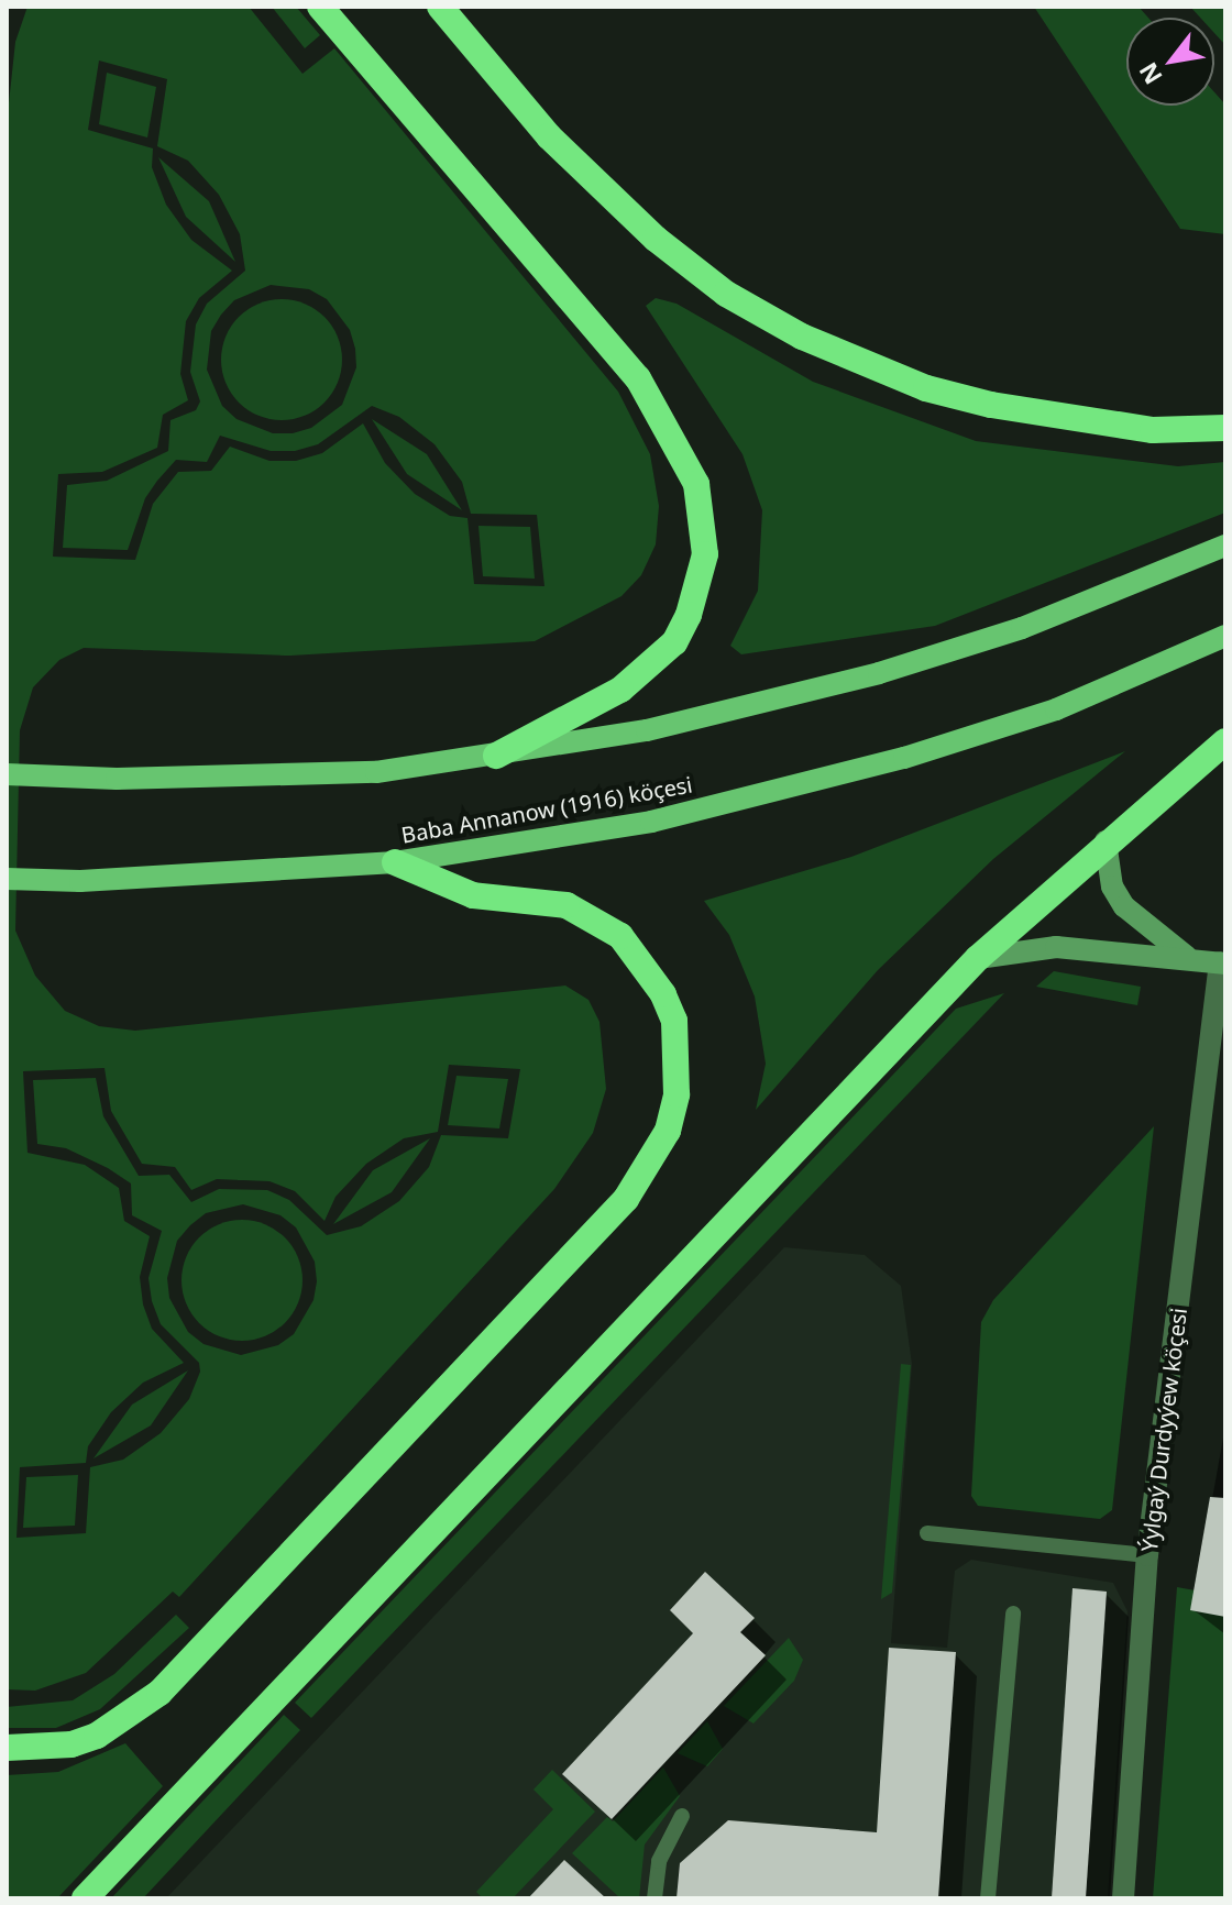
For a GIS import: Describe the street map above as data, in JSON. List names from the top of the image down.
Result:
{
  "streets": {
    "main road": ["Baba Annanow (1916) köçesi"],
    "street": ["Ýylgaý Durdyýew köçesi"]
  },
  "north": "bottom left"
}
